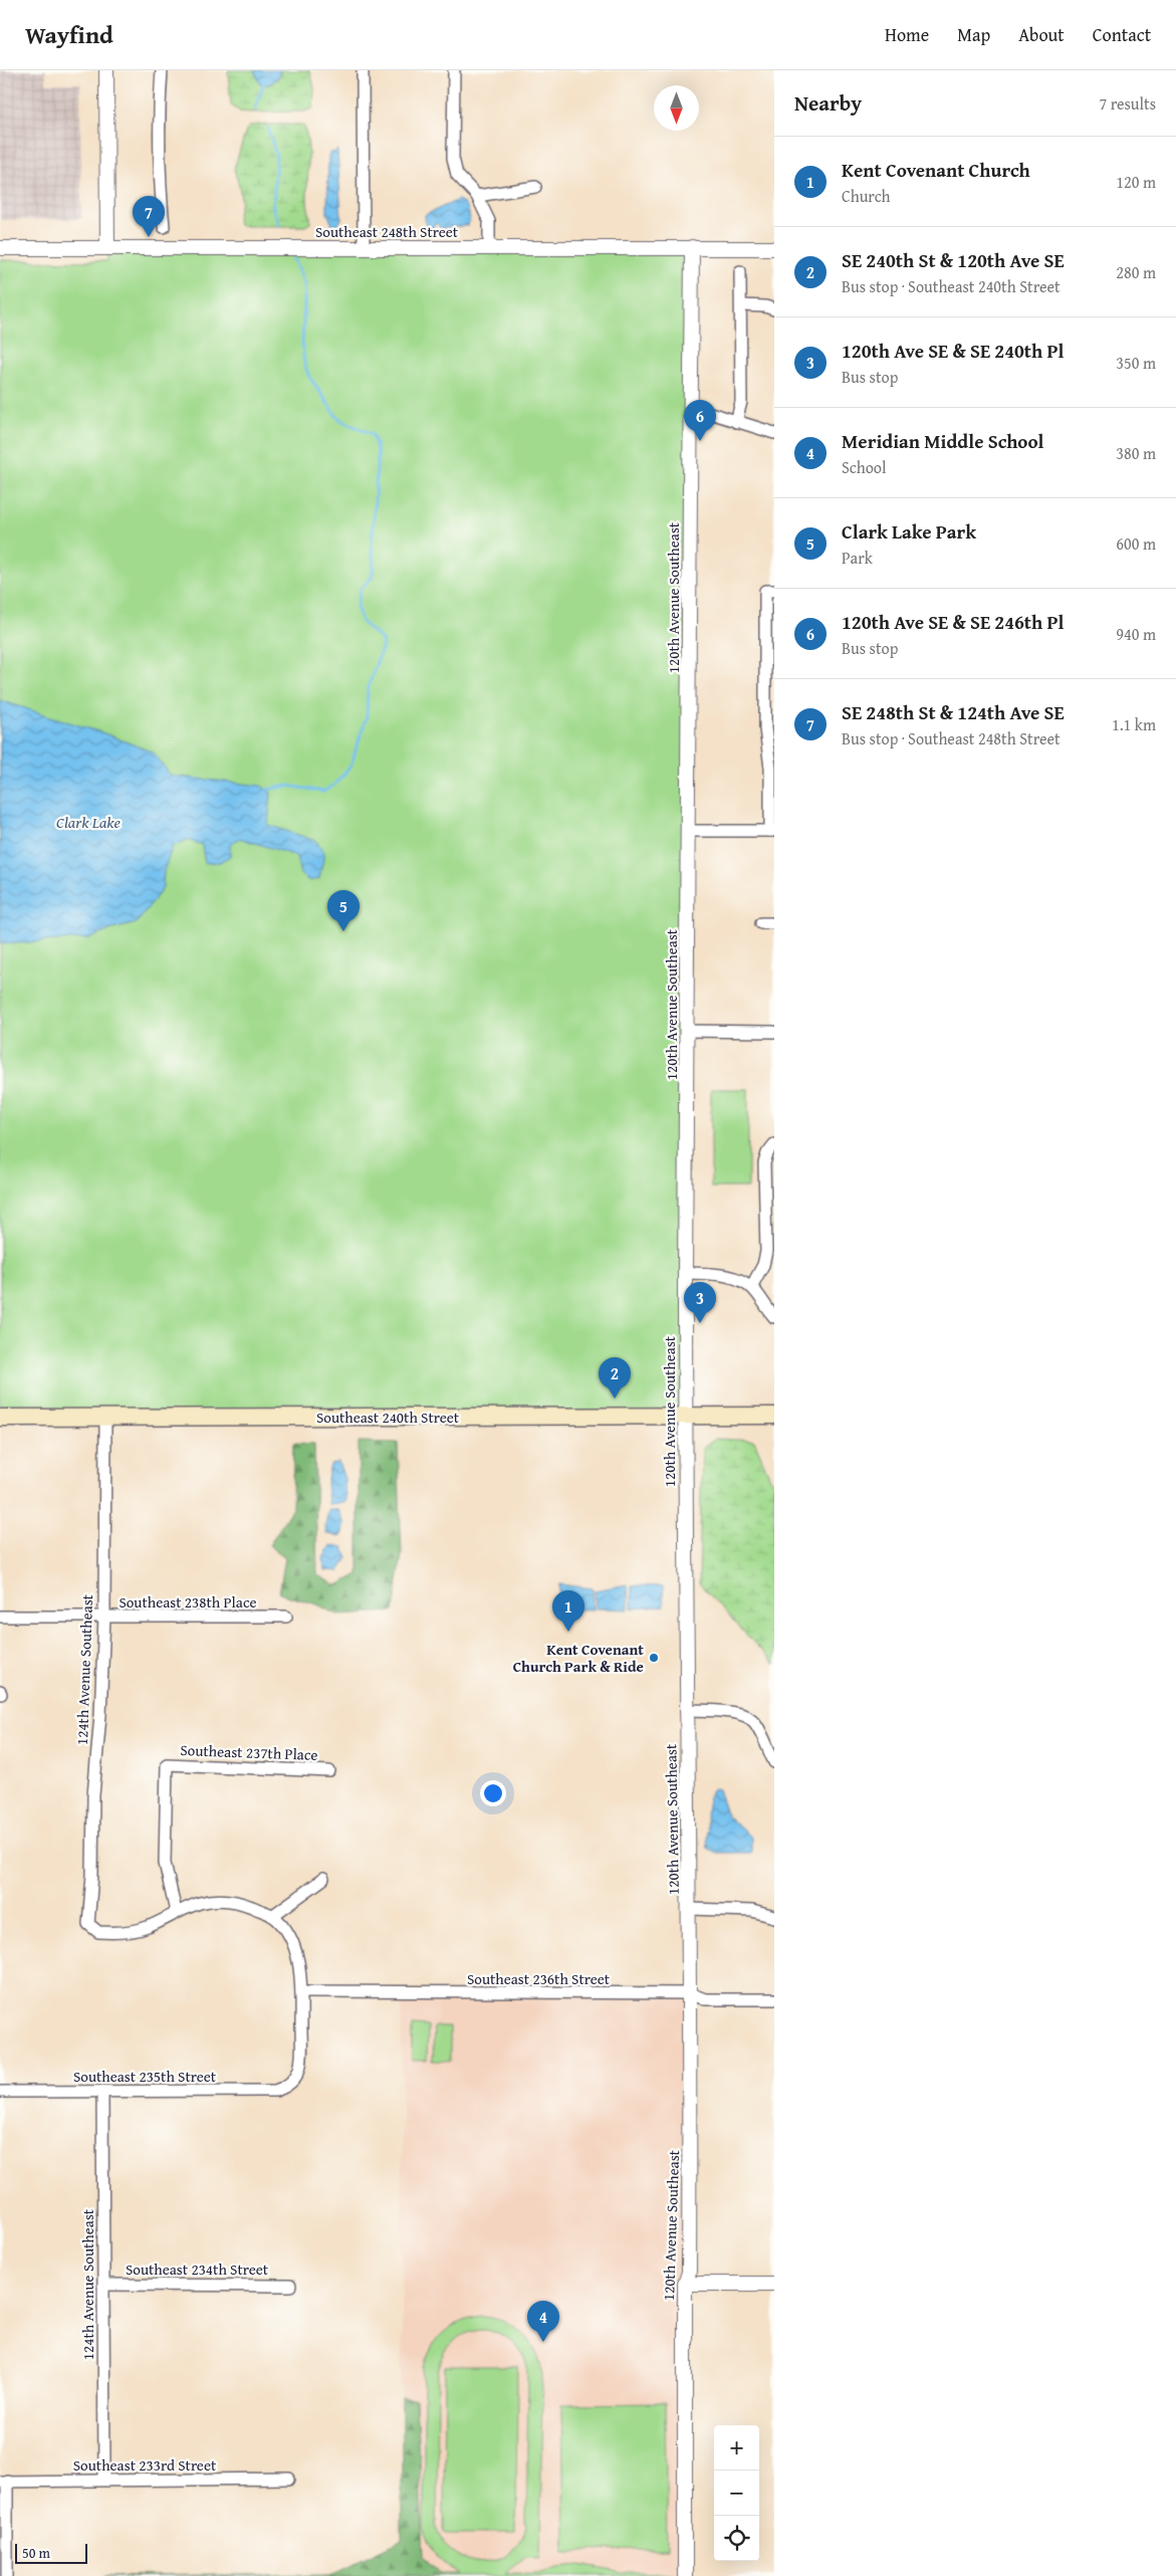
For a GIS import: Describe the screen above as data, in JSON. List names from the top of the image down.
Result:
{
  "streets": {
    "main road": ["Southeast 240th Street"],
    "street": [
      "Southeast 248th Street",
      "120th Avenue Southeast",
      "Southeast 238th Place",
      "124th Avenue Southeast",
      "Southeast 237th Place",
      "Southeast 236th Street",
      "Southeast 235th Street",
      "Southeast 234th Street",
      "Southeast 233rd Street"
    ]
  },
  "crossings": [
    ["Southeast 248th Street", "120th Avenue Southeast"],
    ["120th Avenue Southeast", "Southeast 240th Street"],
    ["120th Avenue Southeast", "Southeast 236th Street"],
    ["Southeast 240th Street", "124th Avenue Southeast"],
    ["Southeast 238th Place", "124th Avenue Southeast"],
    ["124th Avenue Southeast", "Southeast 237th Place"],
    ["124th Avenue Southeast", "Southeast 235th Street"],
    ["124th Avenue Southeast", "Southeast 234th Street"],
    ["124th Avenue Southeast", "Southeast 233rd Street"],
    ["Southeast 236th Street", "Southeast 235th Street"]
  ],
  "water": ["Clark Lake"],
  "places": ["Kent Covenant Church Park & Ride"],
  "scale_bar": "50 m",
  "north": "bottom",
  "page": {
    "header": "Wayfind",
    "nav": [
      "Home",
      "Map",
      "About",
      "Contact"
    ],
    "heading": ["Nearby", "7 results"],
    "list": [
      {
        "mark": "1",
        "name": "Kent Covenant Church",
        "note": "Church",
        "value": "120 m"
      },
      {
        "mark": "2",
        "name": "SE 240th St & 120th Ave SE",
        "note": "Bus stop · Southeast 240th Street",
        "value": "280 m"
      },
      {
        "mark": "3",
        "name": "120th Ave SE & SE 240th Pl",
        "note": "Bus stop",
        "value": "350 m"
      },
      {
        "mark": "4",
        "name": "Meridian Middle School",
        "note": "School",
        "value": "380 m"
      },
      {
        "mark": "5",
        "name": "Clark Lake Park",
        "note": "Park",
        "value": "600 m"
      },
      {
        "mark": "6",
        "name": "120th Ave SE & SE 246th Pl",
        "note": "Bus stop",
        "value": "940 m"
      },
      {
        "mark": "7",
        "name": "SE 248th St & 124th Ave SE",
        "note": "Bus stop · Southeast 248th Street",
        "value": "1.1 km"
      }
    ],
    "pins": [
      "7",
      "6",
      "5",
      "3",
      "2",
      "1",
      "4"
    ],
    "map_buttons": ["+", "−"],
    "scale": "50 m"
  }
}
